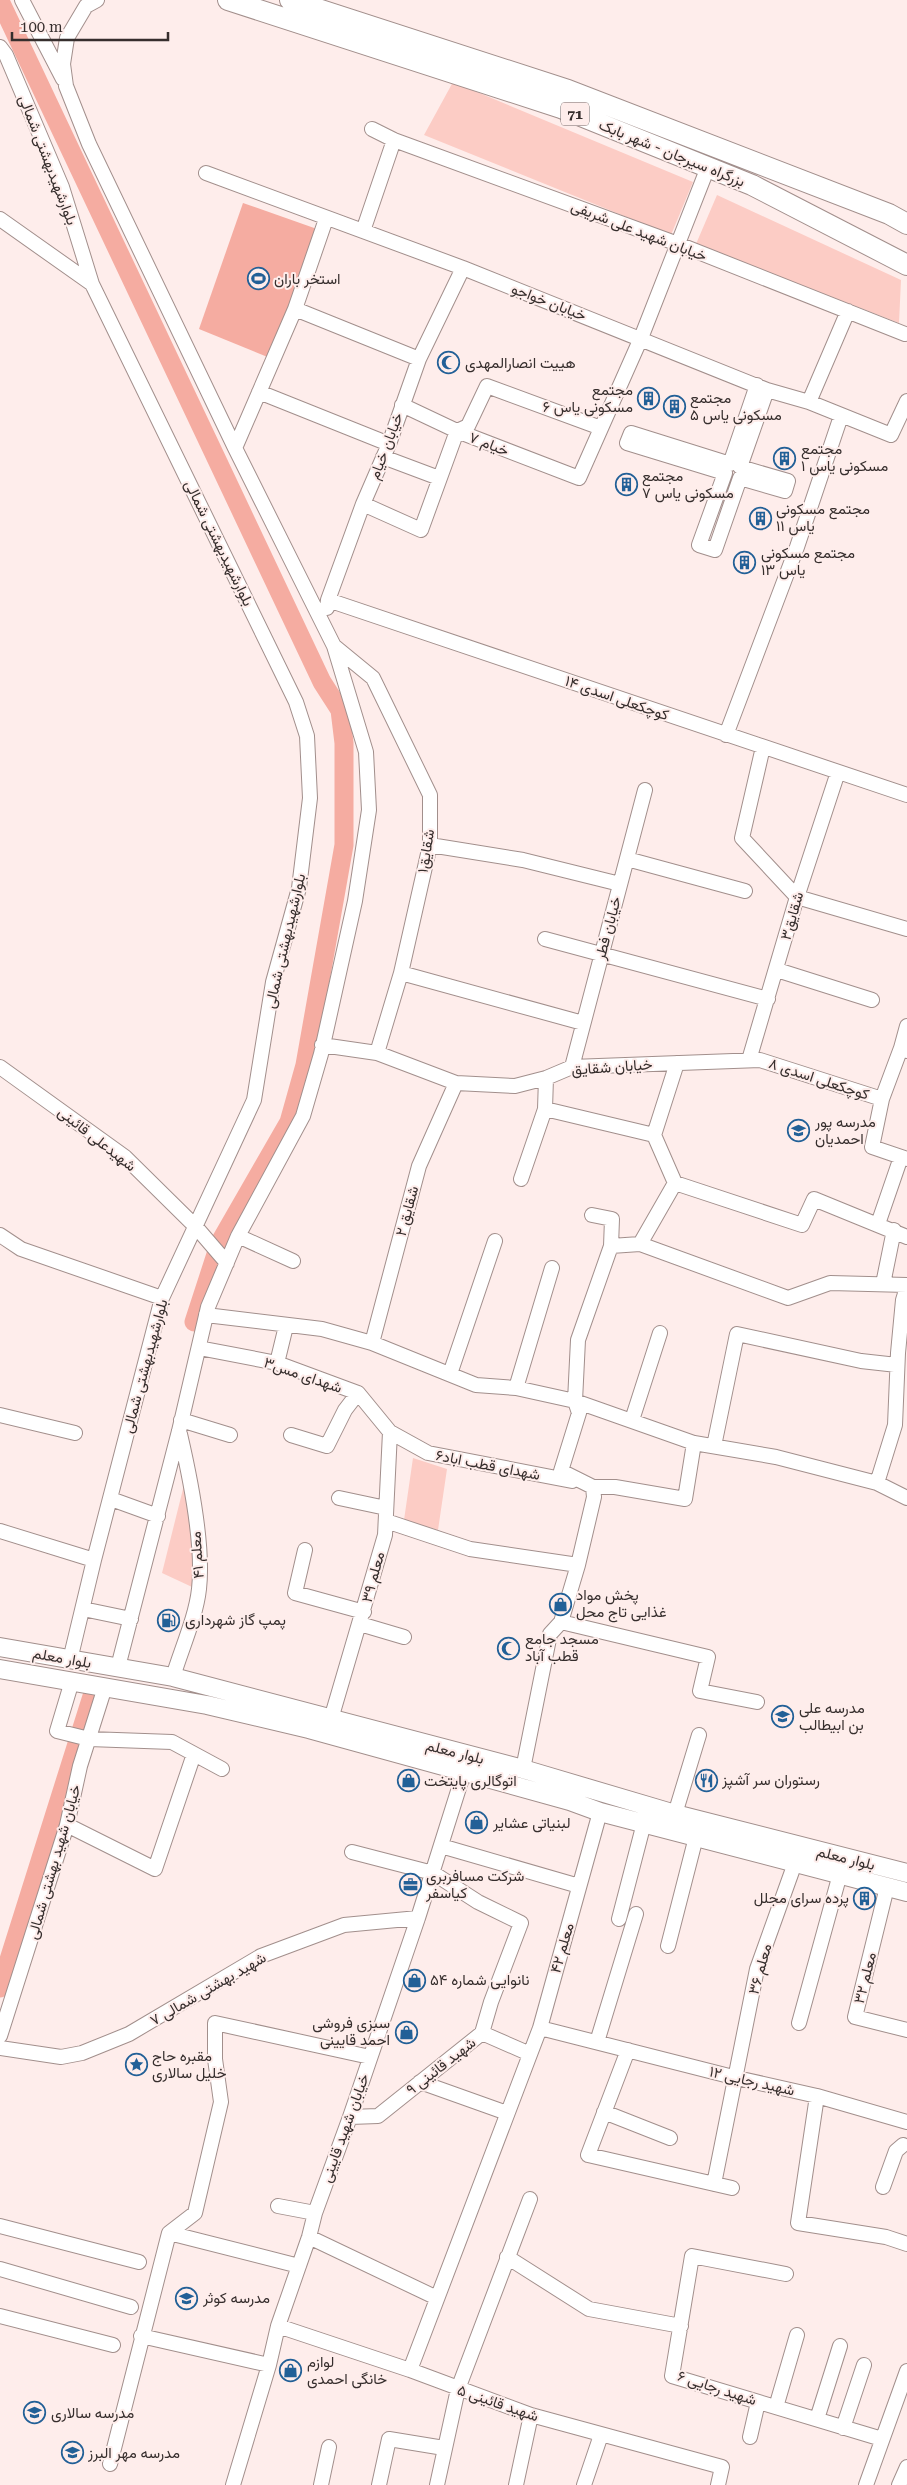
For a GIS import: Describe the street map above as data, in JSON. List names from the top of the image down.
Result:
{
  "streets": {
    "highway": ["71", "بزرگراه سیرجان - شهر بابک"],
    "main road": ["بلوار معلم"],
    "street": [
      "بلوارشهیدبهشتی شمالی",
      "خیابان شهید علی شریفی",
      "خیابان خواجو",
      "خیام ۷",
      "خیابان خیام",
      "کوچکعلی اسدی ۱۴",
      "شقایق۱",
      "شقایق۳",
      "خیابان فطر",
      "خیابان شقایق",
      "کوچکعلی اسدی ۸",
      "شهیدعلی قائینی",
      "شقایق ۲",
      "شهدای مس۳",
      "شهدای قطب اباد۶",
      "معلم ۴۱",
      "معلم ۳۹",
      "خیابان شهید بهشتی شمالی",
      "معلم ۴۲",
      "معلم ۳۶",
      "معلم ۳۲",
      "شهید بهشتی شمالی ۷",
      "شهید قائینی ۹",
      "شهید رجایی ۱۲",
      "خیابان شهید قایینی",
      "شهید رجایی ۶",
      "شهید قائینی ۵"
    ]
  },
  "crossings": [
    ["بلوارشهیدبهشتی شمالی", "شهیدعلی قائینی"],
    ["بلوارشهیدبهشتی شمالی", "بلوار معلم"],
    ["خیابان خواجو", "خیابان خیام"],
    ["خیام ۷", "خیابان خیام"],
    ["خیابان خیام", "کوچکعلی اسدی ۱۴"],
    ["کوچکعلی اسدی ۱۴", "شقایق۳"],
    ["شقایق۱", "خیابان شقایق"],
    ["شقایق۳", "خیابان شقایق"],
    ["شقایق۳", "کوچکعلی اسدی ۸"],
    ["خیابان فطر", "خیابان شقایق"],
    ["خیابان شقایق", "کوچکعلی اسدی ۸"],
    ["خیابان شقایق", "شقایق ۲"],
    ["شهدای مس۳", "شهدای قطب اباد۶"],
    ["شهدای مس۳", "معلم ۳۹"],
    ["شهدای قطب اباد۶", "معلم ۳۹"],
    ["معلم ۴۱", "بلوار معلم"],
    ["معلم ۳۹", "بلوار معلم"],
    ["بلوار معلم", "خیابان شهید بهشتی شمالی"],
    ["بلوار معلم", "معلم ۴۲"],
    ["بلوار معلم", "معلم ۳۶"],
    ["بلوار معلم", "معلم ۳۲"],
    ["بلوار معلم", "خیابان شهید قایینی"],
    ["معلم ۴۲", "شهید قائینی ۵"],
    ["معلم ۳۶", "شهید رجایی ۱۲"],
    ["شهید بهشتی شمالی ۷", "خیابان شهید قایینی"],
    ["شهید قائینی ۹", "خیابان شهید قایینی"],
    ["خیابان شهید قایینی", "شهید قائینی ۵"]
  ],
  "places": {
    "sports": ["استخر باران"],
    "mosque": ["هییت انصارالمهدی", "مسجد جامع قطب آباد"],
    "building": [
      "مجتمع مسکونی یاس ۶",
      "مجتمع مسکونی یاس ۵",
      "مجتمع مسکونی یاس ۱",
      "مجتمع مسکونی یاس ۷",
      "مجتمع مسکونی یاس ۱۱",
      "مجتمع مسکونی یاس ۱۳",
      "پرده سرای مجلل"
    ],
    "school or university": [
      "مدرسه پور احمدیان",
      "مدرسه علی بن ابیطالب",
      "مدرسه کوثر",
      "مدرسه سالاری",
      "مدرسه مهر البرز"
    ],
    "shop": [
      "پخش مواد غذایی تاج محل",
      "اتوگالری پایتخت",
      "لبنیاتی عشایر",
      "نانوایی شماره ۵۴",
      "سبزی فروشی احمد قایینی",
      "لوازم خانگی احمدی"
    ],
    "fuel station": ["پمپ گاز شهرداری"],
    "restaurant": ["رستوران سر آشپز"],
    "office": ["شرکت مسافربری کیاسفر"],
    "place": ["مقبره حاج خلیل سالاری"]
  },
  "scale_bar": "100 m"
}
